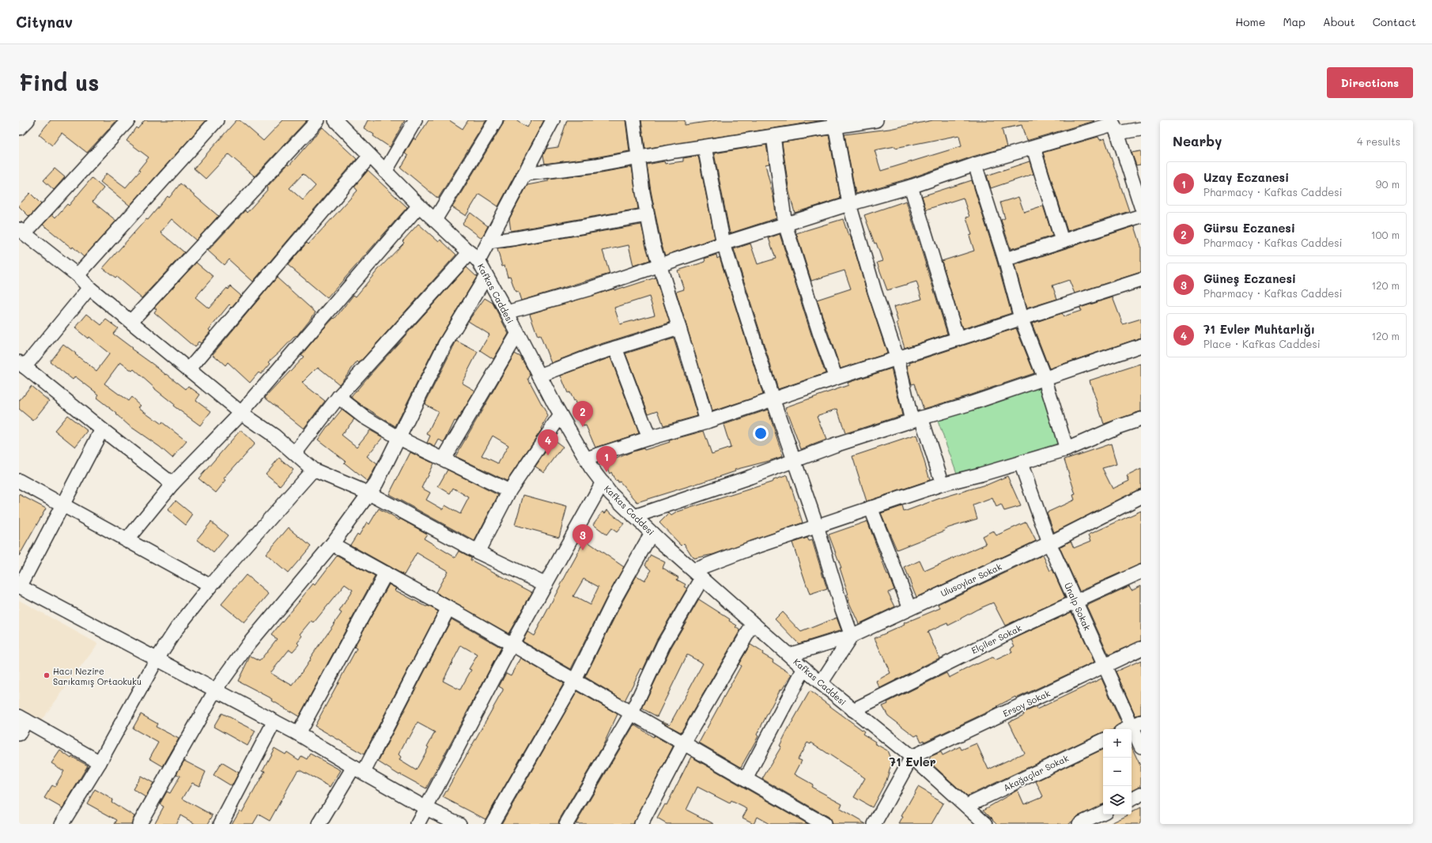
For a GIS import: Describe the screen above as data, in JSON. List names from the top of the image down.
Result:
{
  "streets": {
    "street": [
      "Kafkas Caddesi",
      "Ulusoylar Sokak",
      "Ünalp Sokak",
      "Elçiler Sokak",
      "Ersoy Sokak",
      "Akağaçlar Sokak"
    ]
  },
  "crossings": [
    ["Kafkas Caddesi", "Ulusoylar Sokak"],
    ["Kafkas Caddesi", "Elçiler Sokak"],
    ["Kafkas Caddesi", "Ersoy Sokak"],
    ["Kafkas Caddesi", "Akağaçlar Sokak"],
    ["Ulusoylar Sokak", "Ünalp Sokak"],
    ["Ünalp Sokak", "Elçiler Sokak"],
    ["Ünalp Sokak", "Ersoy Sokak"]
  ],
  "districts": ["71 Evler"],
  "places": ["Hacı Nezire Sarıkamış Ortaokuku"],
  "page": {
    "header": "Citynav",
    "nav": [
      "Home",
      "Map",
      "About",
      "Contact"
    ],
    "buttons": "Directions",
    "title": "Find us",
    "heading": ["Nearby", "4 results"],
    "list": [
      {
        "mark": "1",
        "name": "Uzay Eczanesi",
        "note": "Pharmacy · Kafkas Caddesi",
        "value": "90 m"
      },
      {
        "mark": "2",
        "name": "Gürsu Eczanesi",
        "note": "Pharmacy · Kafkas Caddesi",
        "value": "100 m"
      },
      {
        "mark": "3",
        "name": "Güneş Eczanesi",
        "note": "Pharmacy · Kafkas Caddesi",
        "value": "120 m"
      },
      {
        "mark": "4",
        "name": "71 Evler Muhtarlığı",
        "note": "Place · Kafkas Caddesi",
        "value": "120 m"
      }
    ],
    "pins": [
      "2",
      "4",
      "1",
      "3"
    ],
    "map_buttons": ["+", "−"]
  }
}
